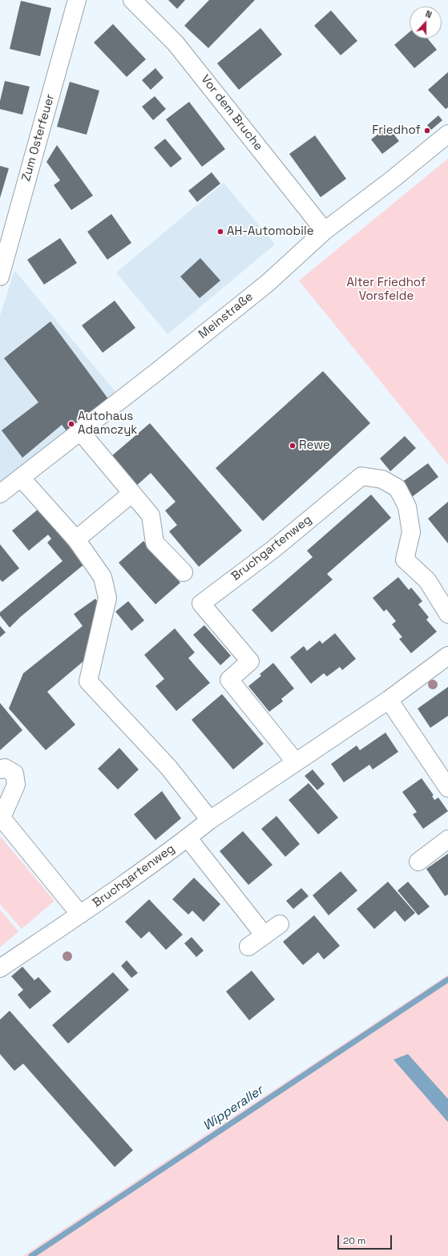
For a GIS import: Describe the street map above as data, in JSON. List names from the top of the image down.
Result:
{
  "streets": {
    "street": [
      "Vor dem Bruche",
      "Zum Osterfeuer",
      "Meinstraße",
      "Bruchgartenweg"
    ]
  },
  "crossings": [
    ["Vor dem Bruche", "Meinstraße"]
  ],
  "water": ["Wipperaller"],
  "parks": ["Alter Friedhof Vorsfelde"],
  "places": [
    "Friedhof",
    "AH-Automobile",
    "Autohaus Adamczyk",
    "Rewe"
  ],
  "scale_bar": "20 m",
  "north": "top"
}
